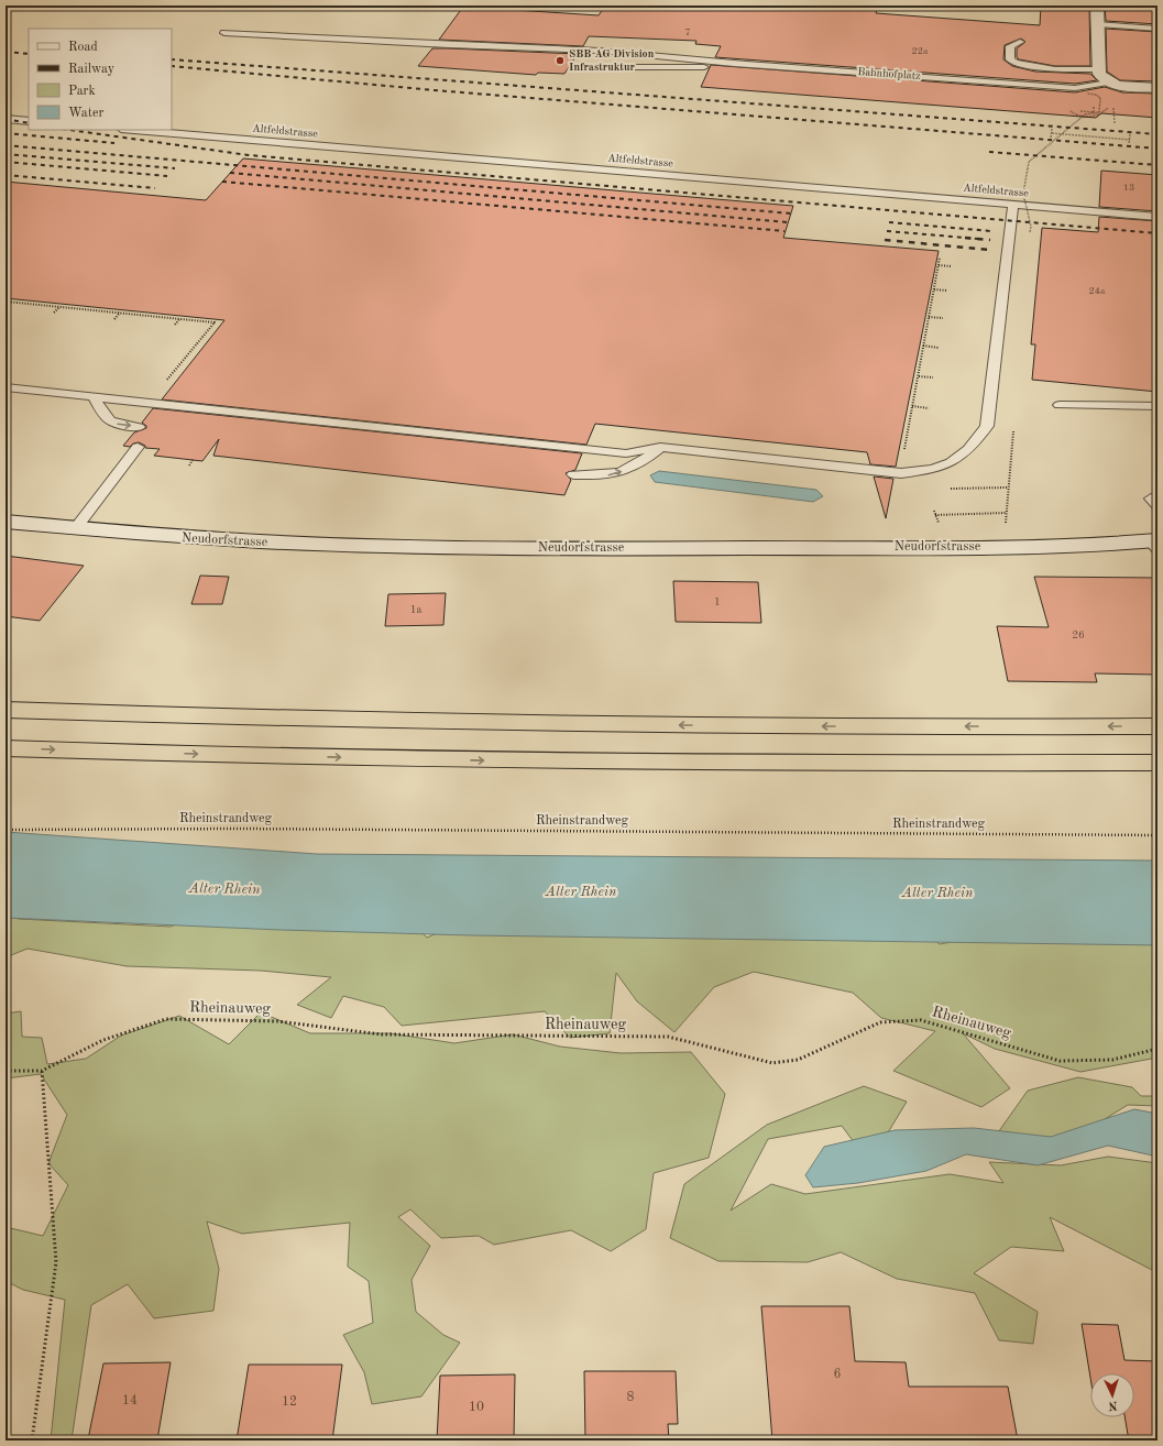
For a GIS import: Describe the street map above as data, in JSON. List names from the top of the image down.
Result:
{
  "streets": {
    "main road": ["Bahnhofplatz", "Neudorfstrasse"],
    "lane": ["Altfeldstrasse"],
    "path": ["Rheinstrandweg", "Rheinauweg"]
  },
  "water": ["Alter Rhein"],
  "places": ["SBB AG Division Infrastruktur"],
  "house_numbers": [
    "7",
    "22a",
    "13",
    "24a",
    "1",
    "1a",
    "26",
    "6",
    "8",
    "14",
    "12",
    "10"
  ],
  "legend": [
    "Road",
    "Railway",
    "Park",
    "Water"
  ],
  "north": "bottom"
}
